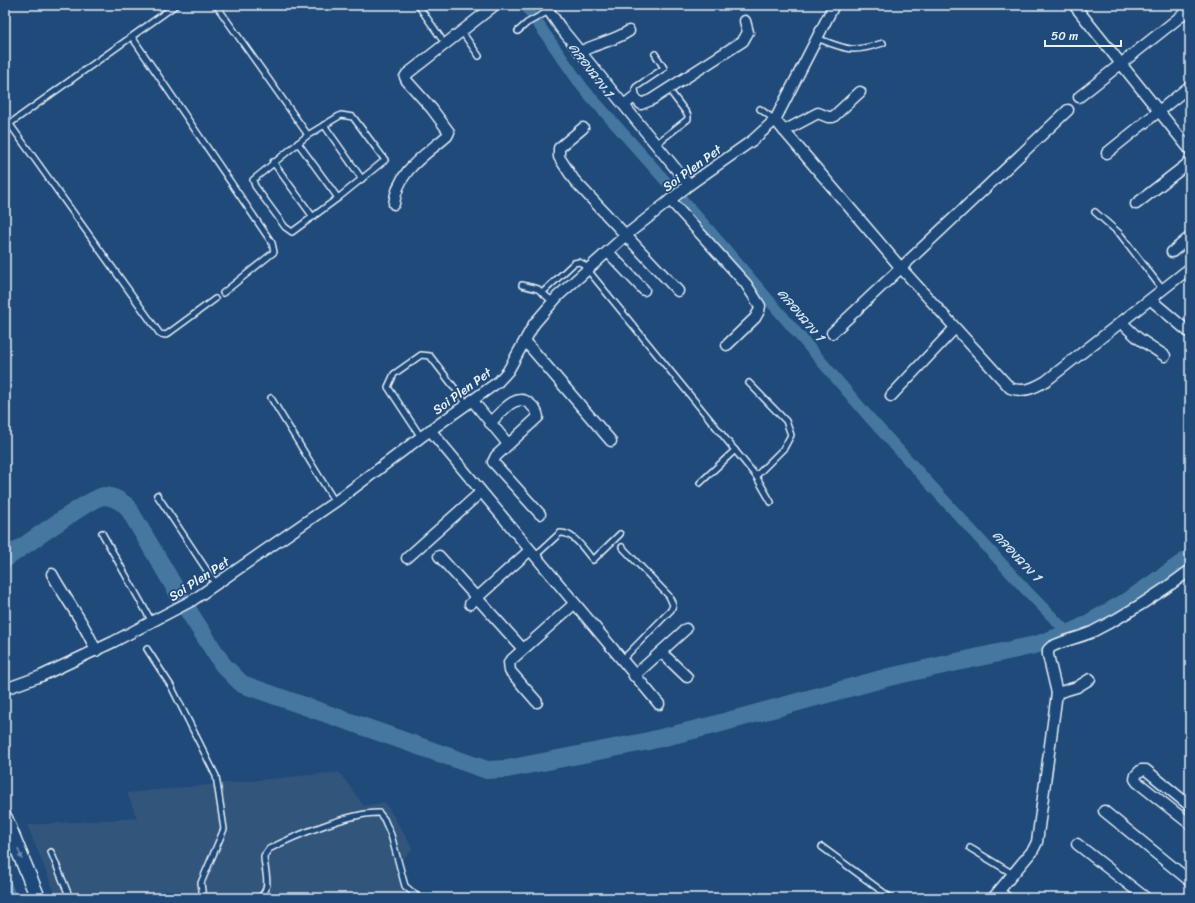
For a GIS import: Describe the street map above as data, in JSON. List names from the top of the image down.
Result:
{
  "streets": {
    "street": ["Soi Plen Pet"]
  },
  "water": ["คลองฉาง 1"],
  "scale_bar": "50 m"
}
